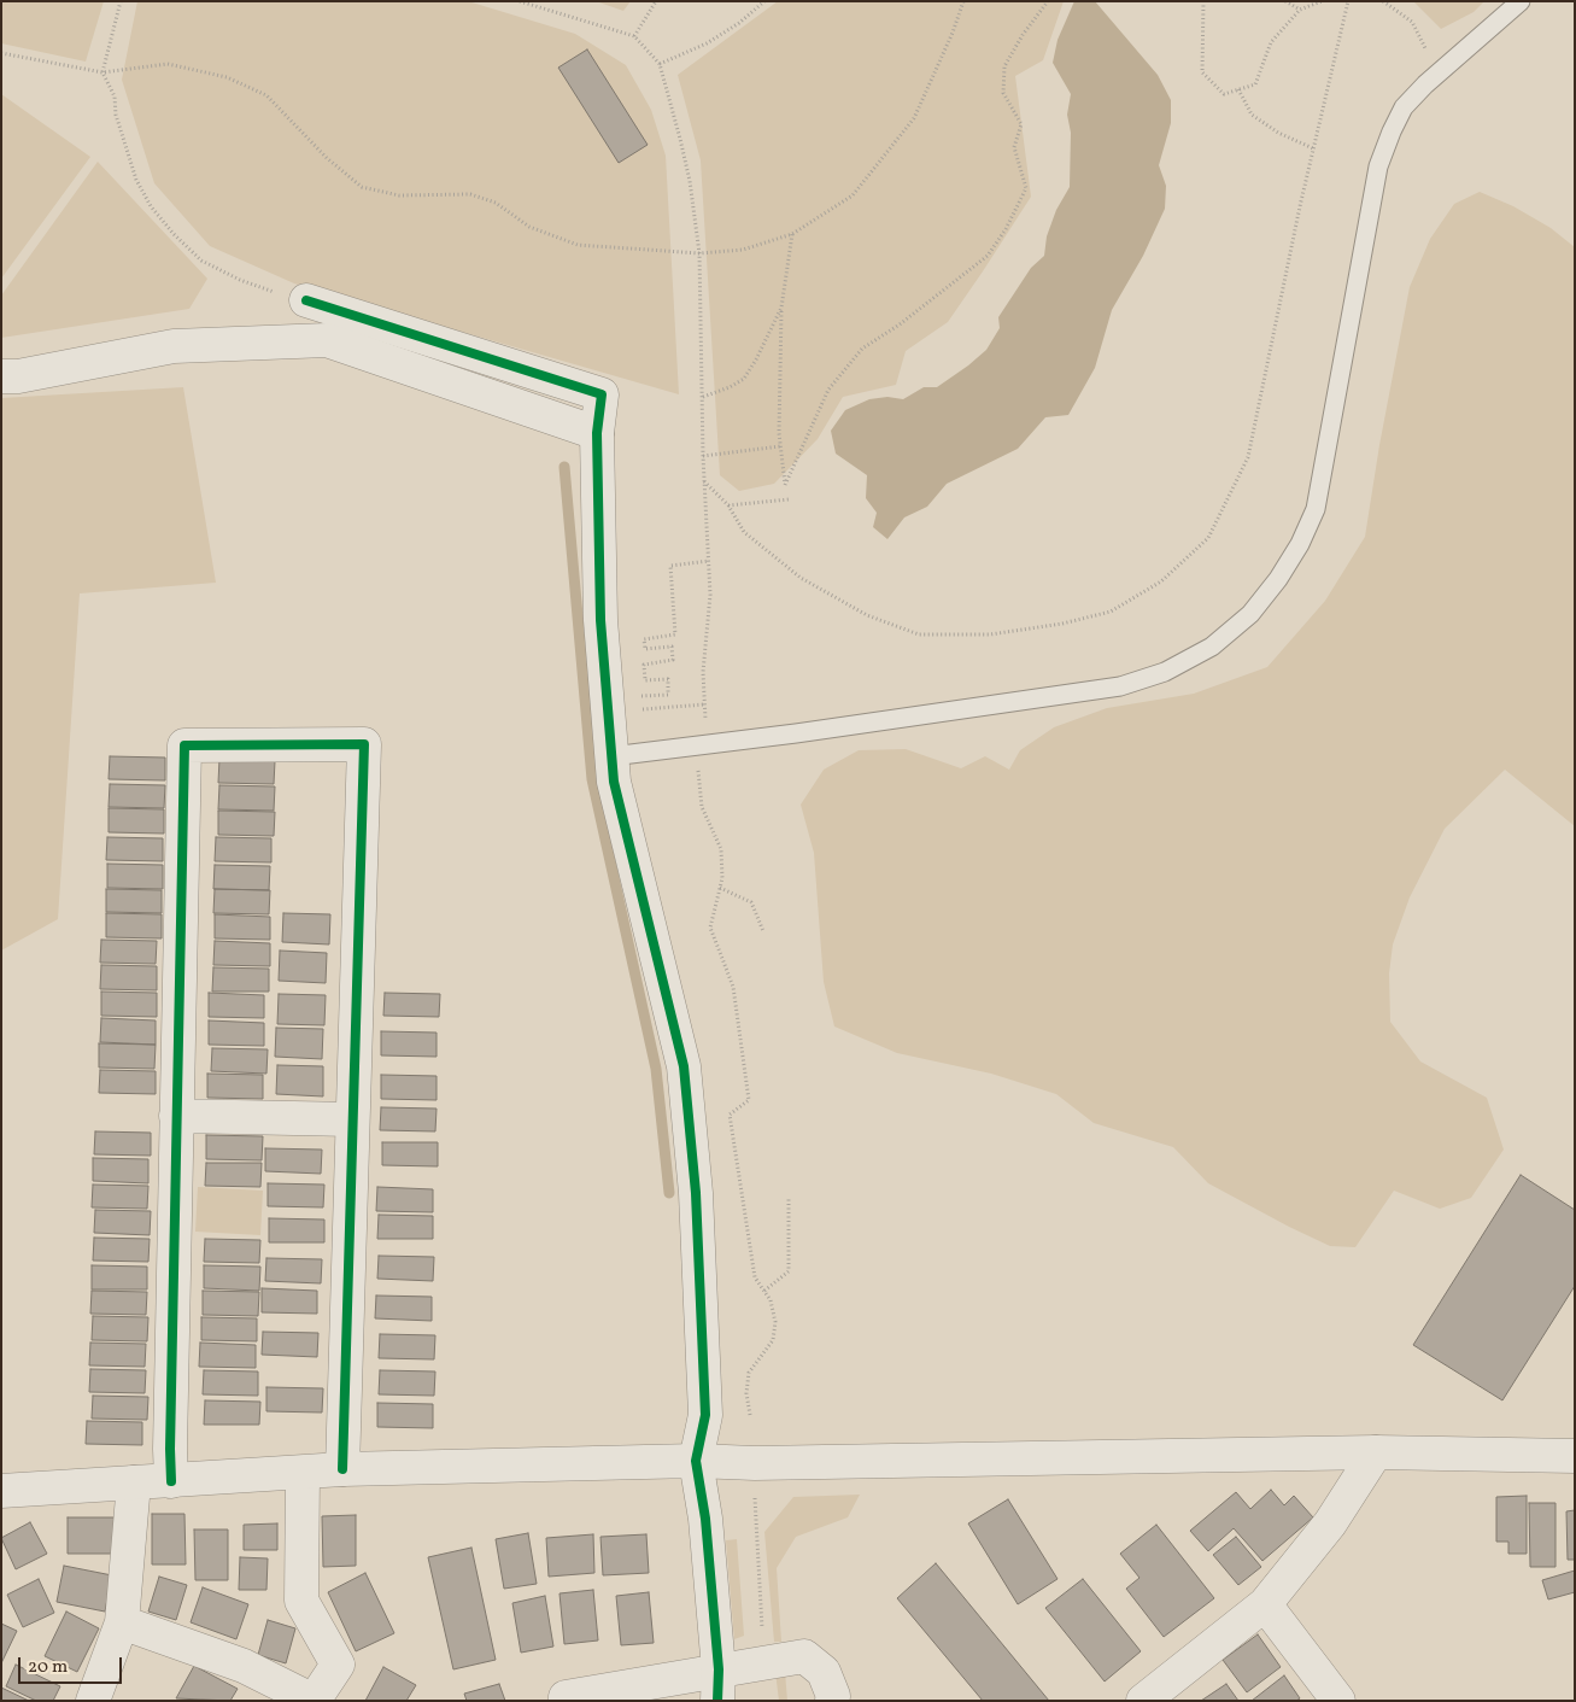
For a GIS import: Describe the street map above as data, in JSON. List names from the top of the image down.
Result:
{
  "scale_bar": "20 m"
}
